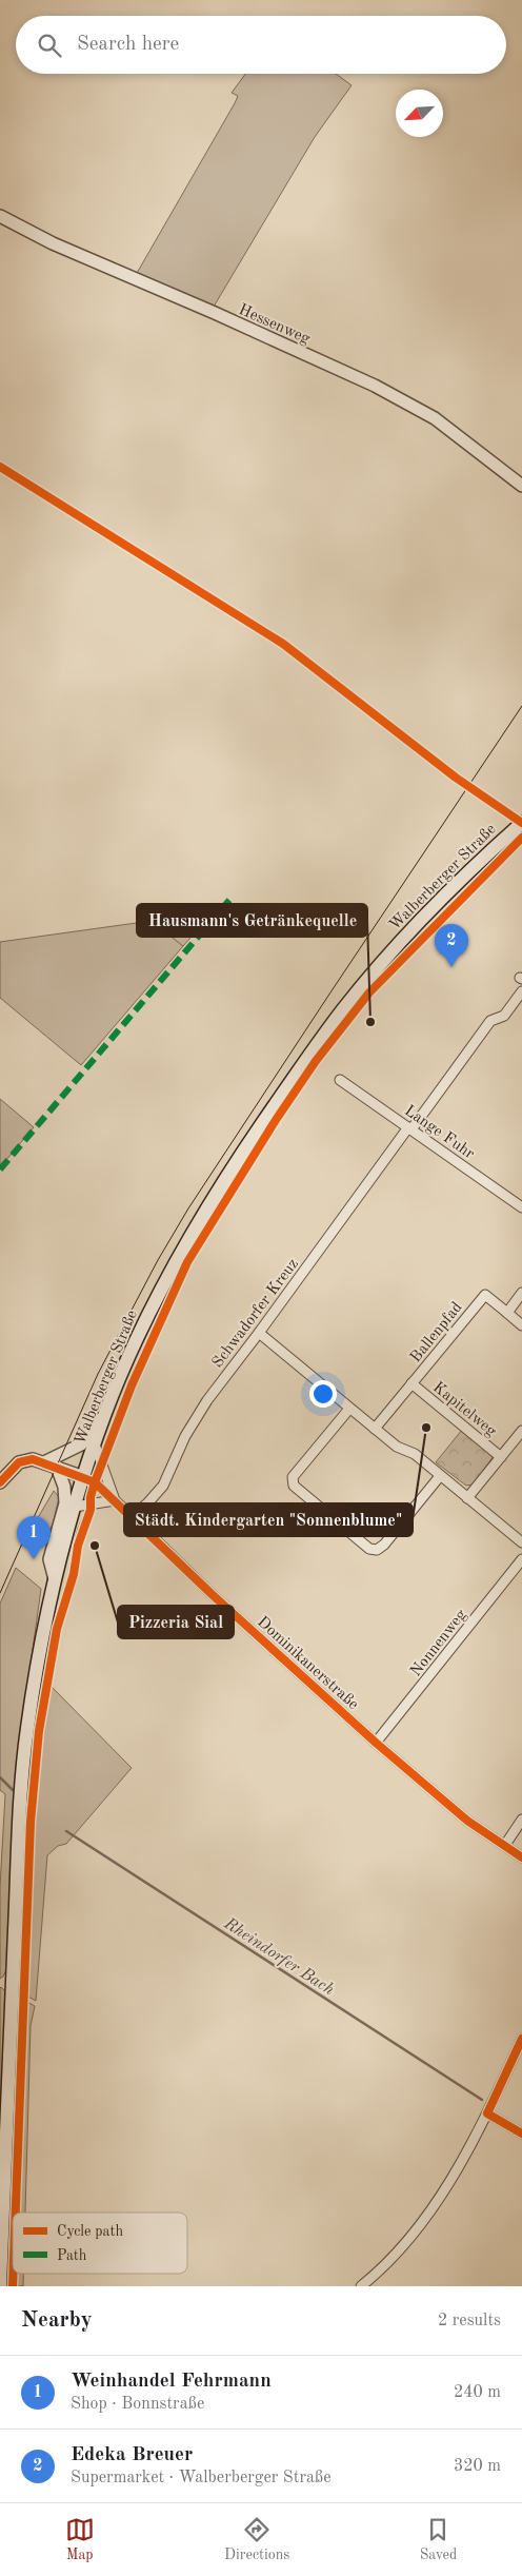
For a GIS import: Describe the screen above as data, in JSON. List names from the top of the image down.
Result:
{
  "streets": {
    "main road": ["Walberberger Straße"],
    "street": [
      "Hessenweg",
      "Lange Fuhr",
      "Schwadorfer Kreuz",
      "Ballenpfad",
      "Kapitelweg",
      "Nonnenweg",
      "Dominikanerstraße"
    ]
  },
  "crossings": [
    ["Walberberger Straße", "Dominikanerstraße"],
    ["Lange Fuhr", "Schwadorfer Kreuz"],
    ["Schwadorfer Kreuz", "Dominikanerstraße"],
    ["Ballenpfad", "Kapitelweg"],
    ["Nonnenweg", "Dominikanerstraße"]
  ],
  "water": ["Rheindorfer Bach"],
  "places": ["Hausmann's Getränkequelle", "Städt. Kindergarten \"Sonnenblume\"", "Pizzeria Sial"],
  "legend": ["Cycle path", "Path"],
  "north": "bottom left",
  "page": {
    "search": "Search here",
    "pins": ["2", "1"],
    "heading": ["Nearby", "2 results"],
    "list": [
      {
        "mark": "1",
        "name": "Weinhandel Fehrmann",
        "note": "Shop · Bonnstraße",
        "value": "240 m"
      },
      {
        "mark": "2",
        "name": "Edeka Breuer",
        "note": "Supermarket · Walberberger Straße",
        "value": "320 m"
      }
    ],
    "nav": ["Map", "Directions", "Saved"]
  }
}
